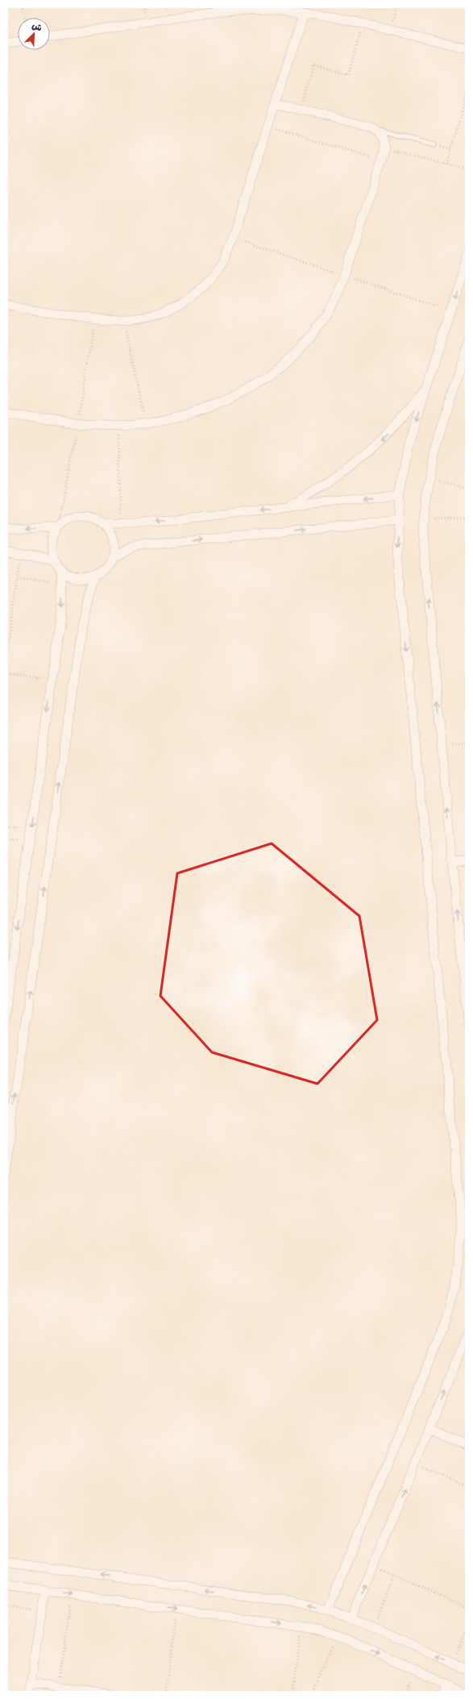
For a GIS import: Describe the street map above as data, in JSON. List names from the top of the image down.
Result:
{
  "north": "top right"
}
